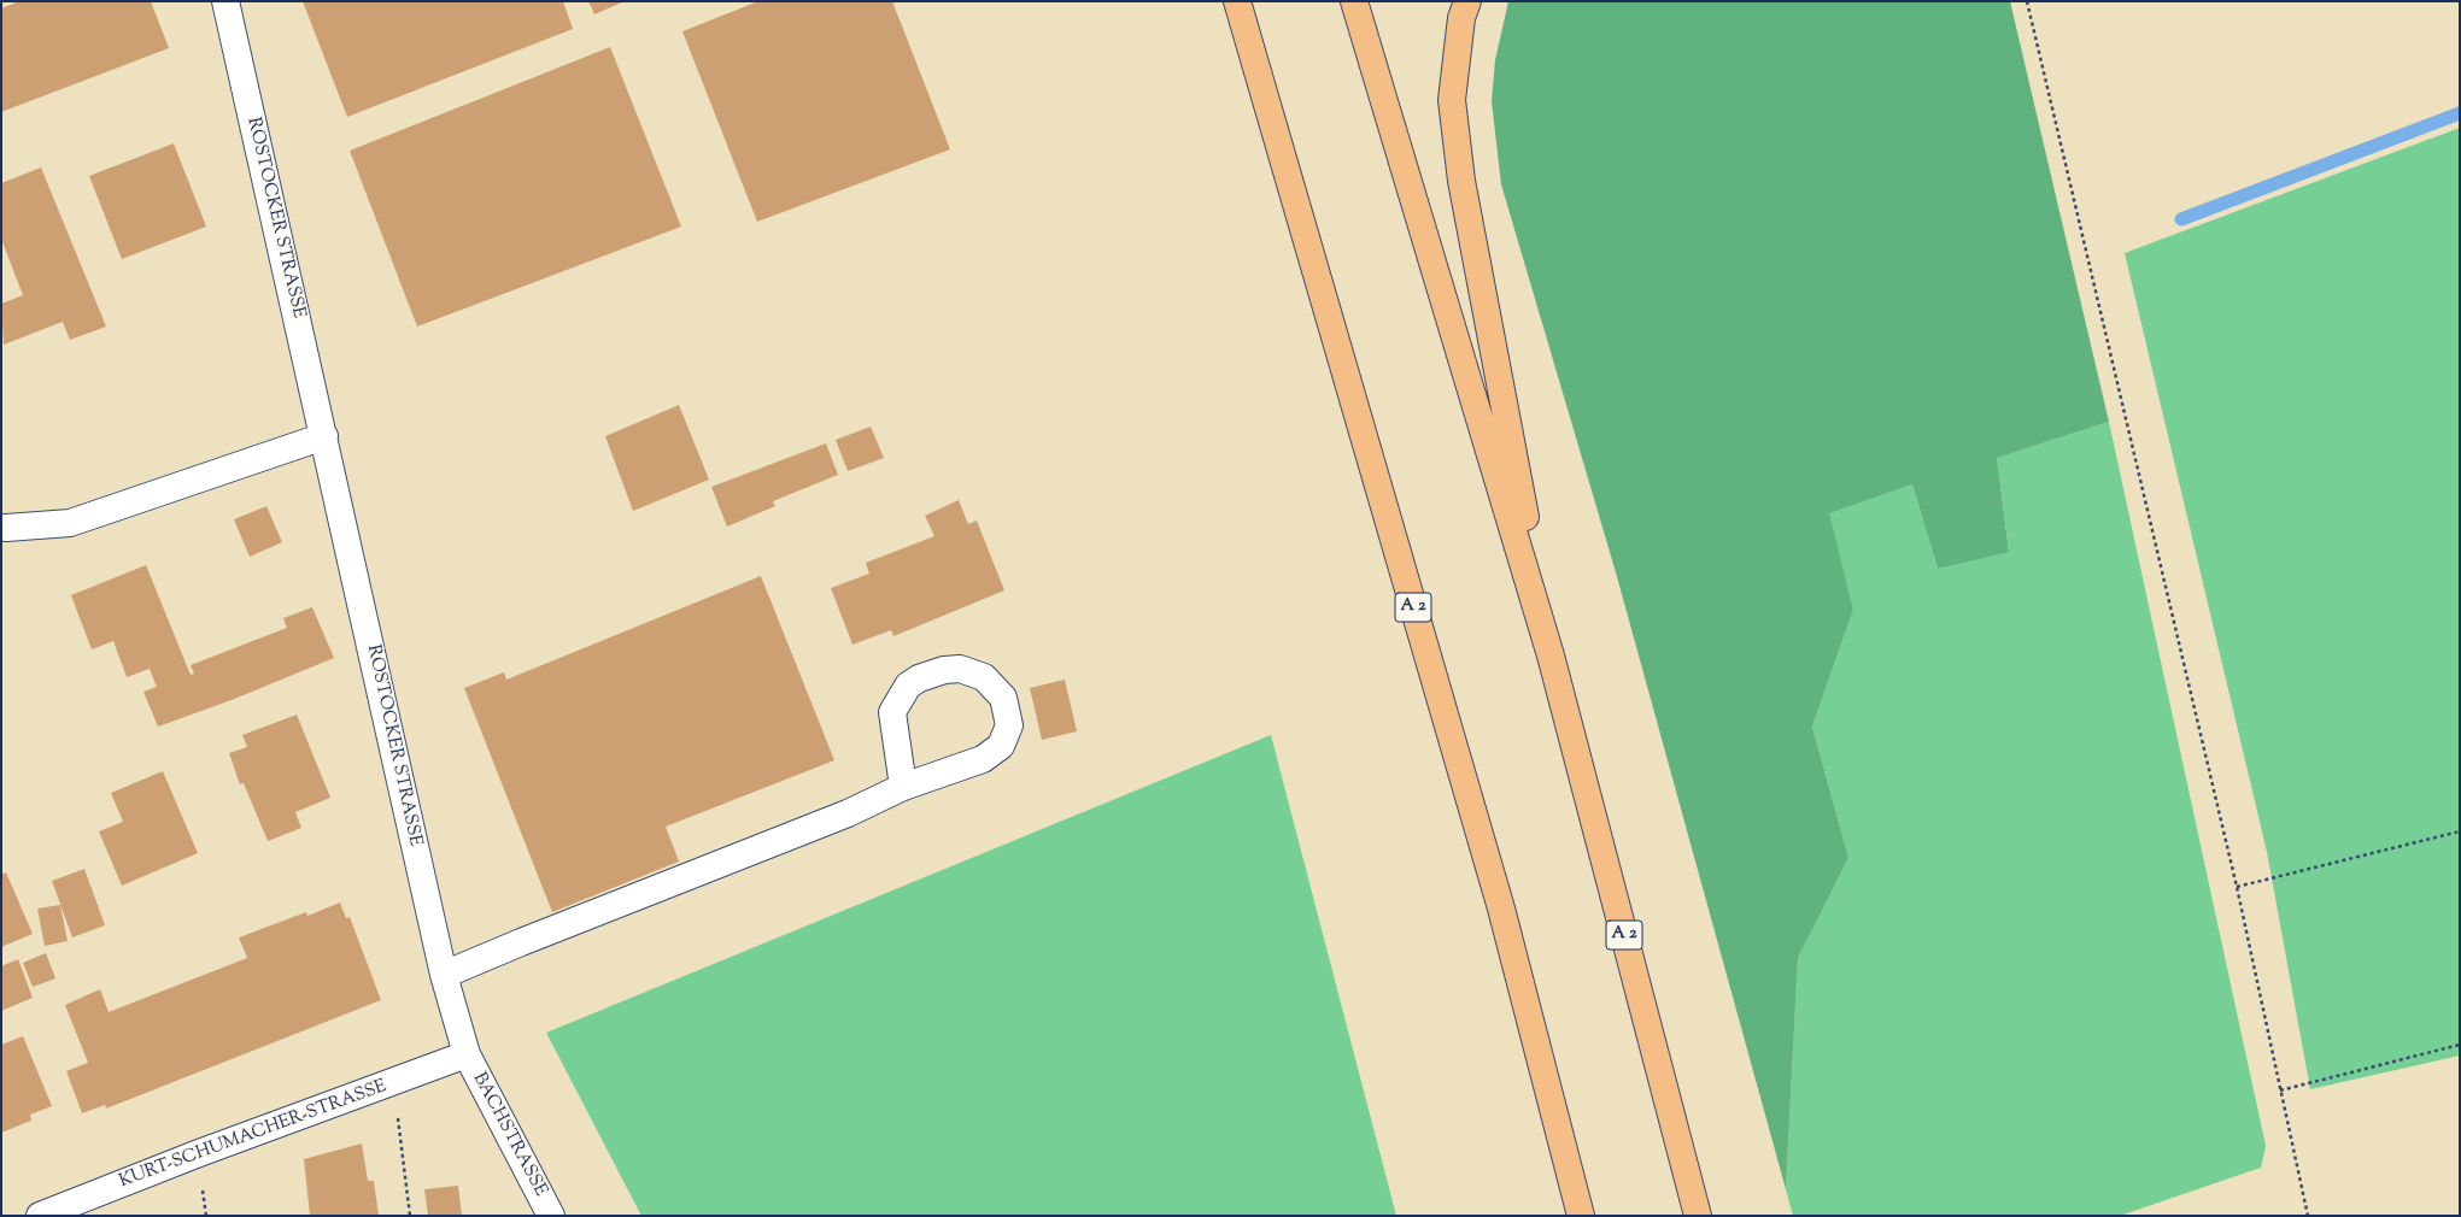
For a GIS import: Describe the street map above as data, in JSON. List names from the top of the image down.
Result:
{
  "streets": {
    "highway": ["A 2"],
    "street": ["ROSTOCKER STRASSE", "KURT-SCHUMACHER-STRASSE", "BACHSTRASSE"]
  },
  "crossings": [
    ["ROSTOCKER STRASSE", "KURT-SCHUMACHER-STRASSE"],
    ["ROSTOCKER STRASSE", "BACHSTRASSE"],
    ["KURT-SCHUMACHER-STRASSE", "BACHSTRASSE"]
  ]
}
